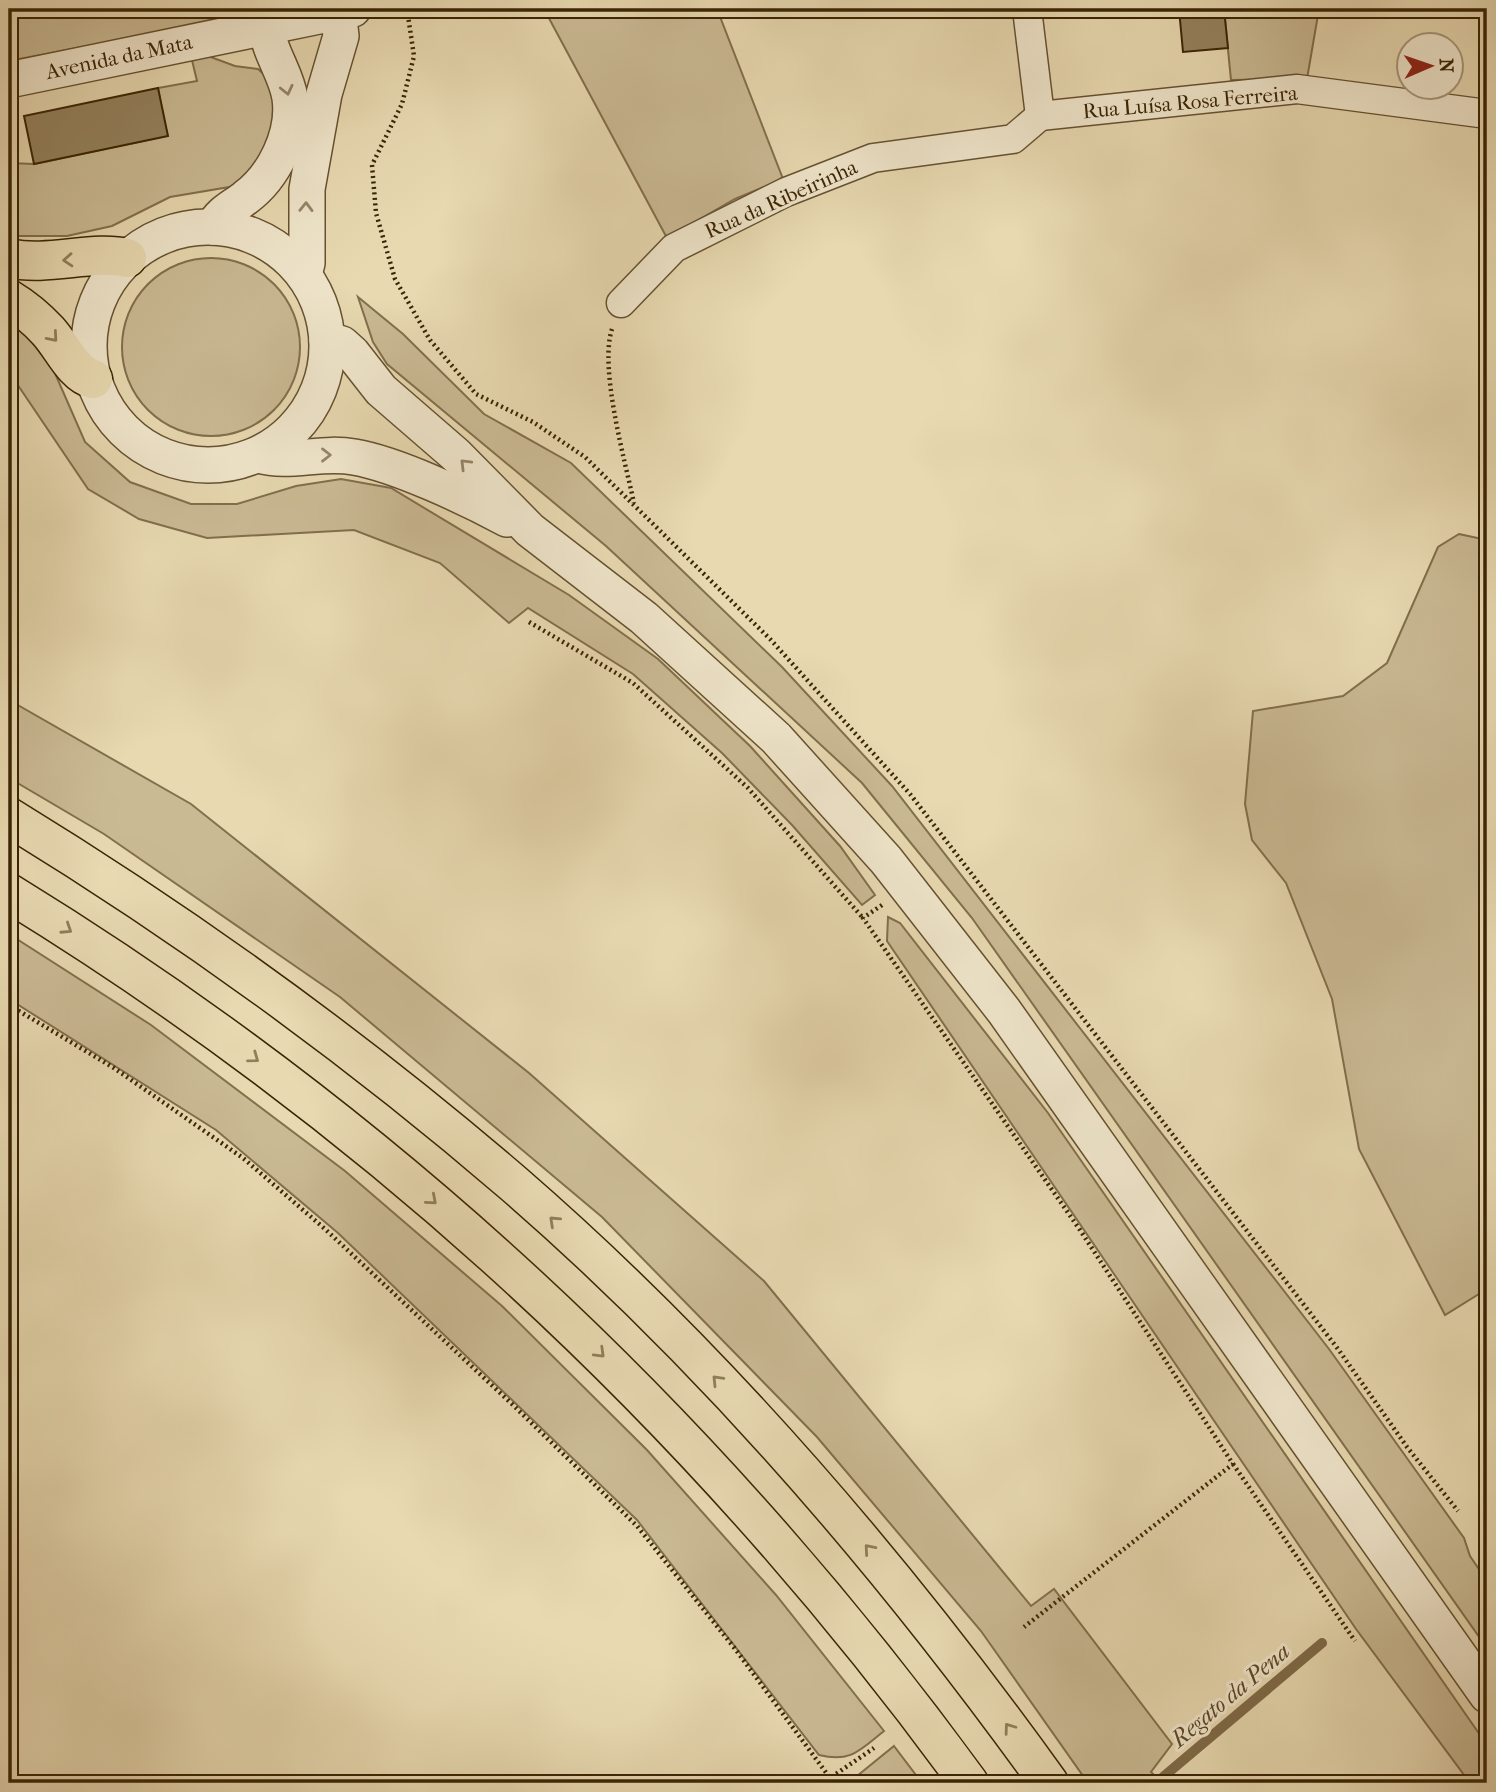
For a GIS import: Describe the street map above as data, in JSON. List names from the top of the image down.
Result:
{
  "streets": {
    "street": ["Avenida da Mata", "Rua Luísa Rosa Ferreira", "Rua da Ribeirinha"]
  },
  "crossings": [
    ["Rua Luísa Rosa Ferreira", "Rua da Ribeirinha"]
  ],
  "water": ["Regato da Pena"],
  "north": "right"
}
